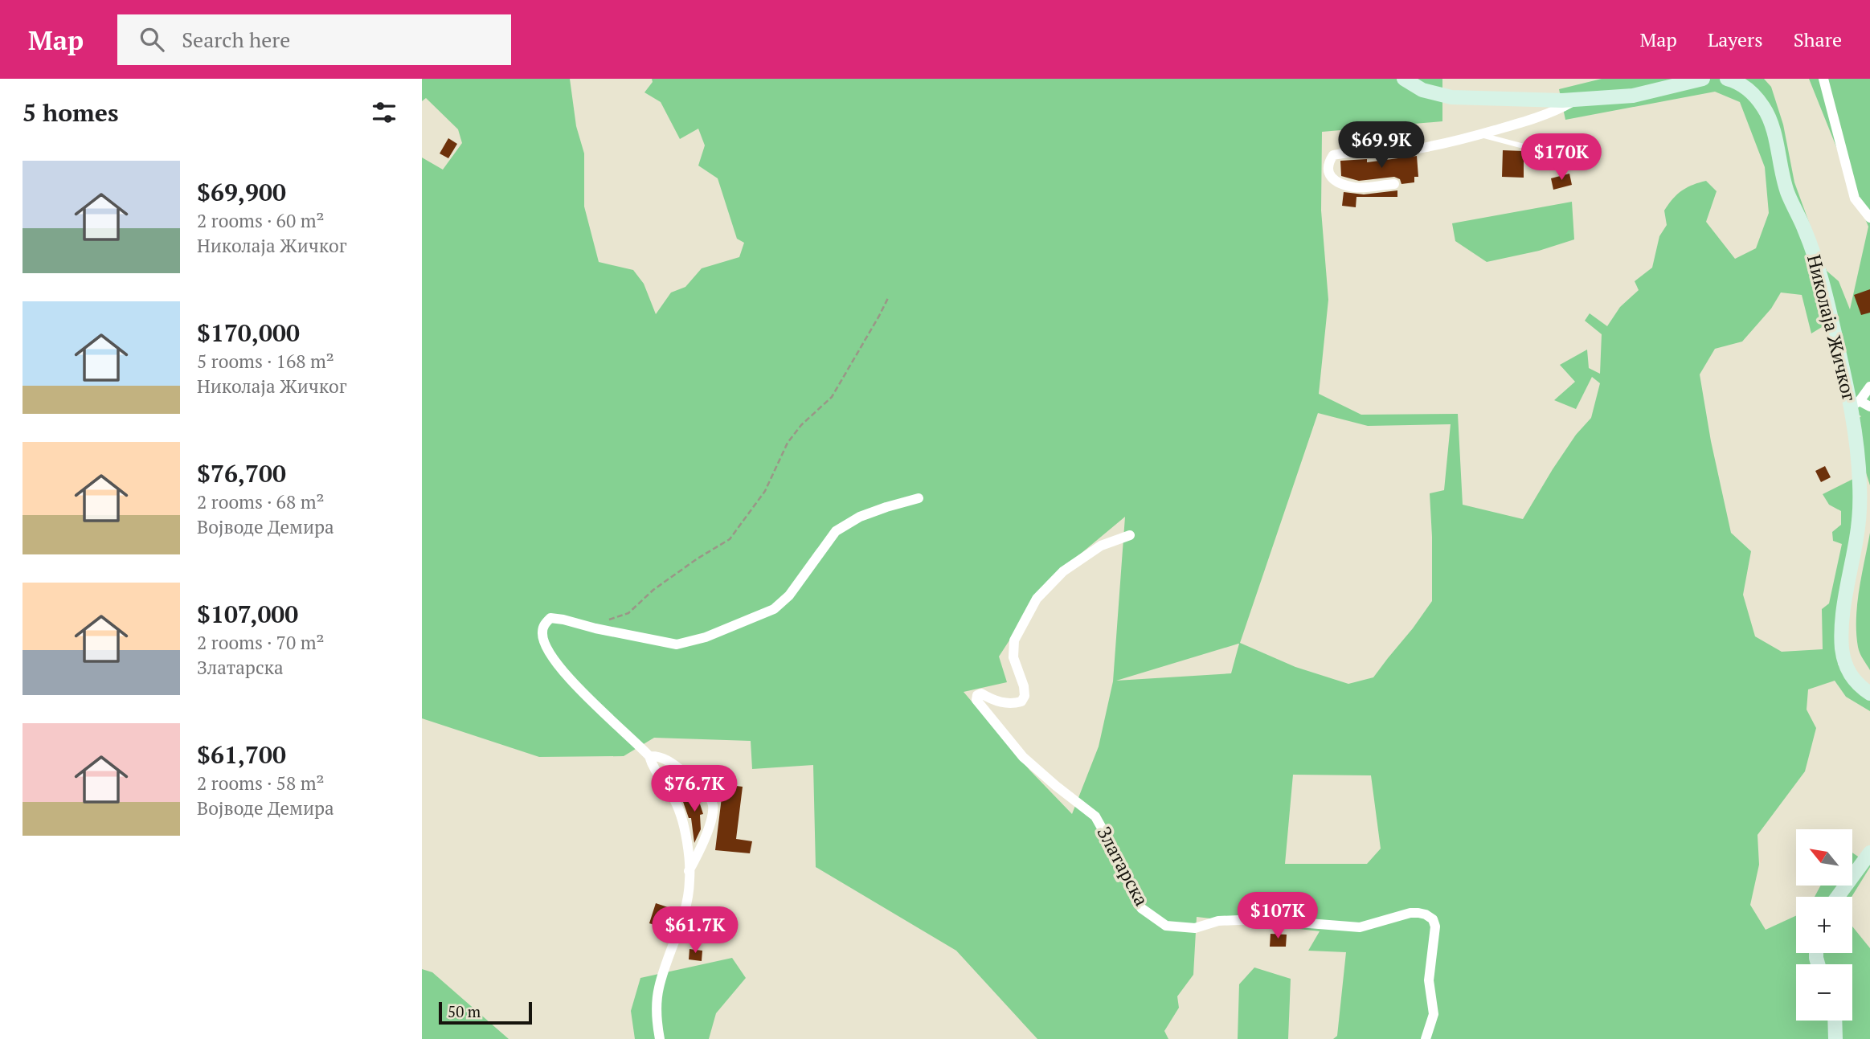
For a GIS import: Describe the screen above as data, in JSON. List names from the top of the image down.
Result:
{
  "streets": {
    "street": ["Николаја Жичког", "Златарска"]
  },
  "scale_bar": "50 m",
  "north": "top left",
  "page": {
    "header": "Map",
    "search": "Search here",
    "nav": ["Map", "Layers", "Share"],
    "heading": "5 homes",
    "price": [
      "$69.9K",
      "$170K",
      "$76.7K",
      "$107K",
      "$61.7K"
    ],
    "list": [
      {
        "name": "$69,900",
        "note": "2 rooms · 60 m² · Николаја Жичког"
      },
      {
        "name": "$170,000",
        "note": "5 rooms · 168 m² · Николаја Жичког"
      },
      {
        "name": "$76,700",
        "note": "2 rooms · 68 m² · Војводе Демира"
      },
      {
        "name": "$107,000",
        "note": "2 rooms · 70 m² · Златарска"
      },
      {
        "name": "$61,700",
        "note": "2 rooms · 58 m² · Војводе Демира"
      }
    ],
    "map_buttons": ["+", "−"],
    "scale": "50 m"
  }
}
